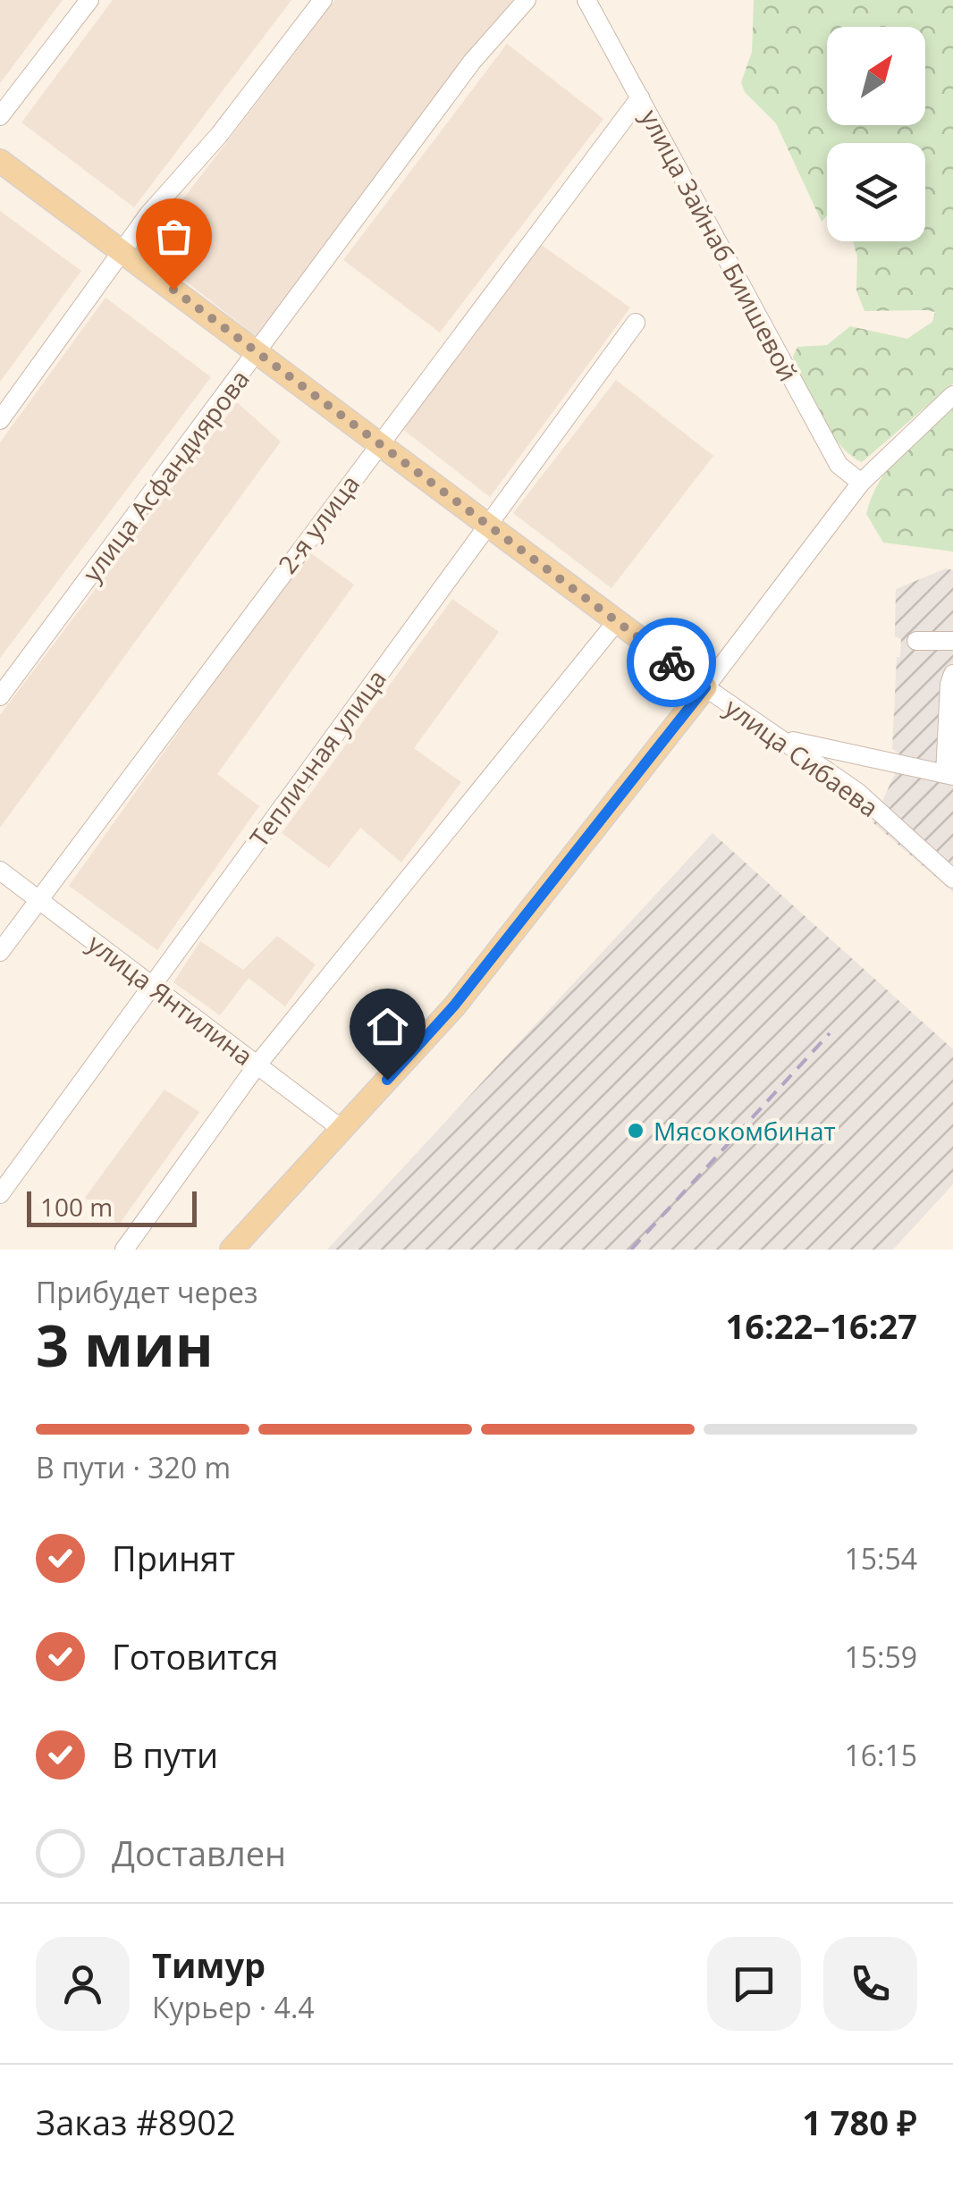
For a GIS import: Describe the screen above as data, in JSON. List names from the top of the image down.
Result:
{
  "streets": {
    "main road": ["улица Сибаева"],
    "street": [
      "улица Зайнаб Биишевой",
      "улица Асфандиярова",
      "2-я улица",
      "Тепличная улица",
      "улица Янтилина"
    ]
  },
  "crossings": [
    ["улица Зайнаб Биишевой", "2-я улица"],
    ["улица Асфандиярова", "улица Сибаева"],
    ["2-я улица", "улица Сибаева"],
    ["2-я улица", "улица Янтилина"],
    ["улица Сибаева", "Тепличная улица"],
    ["Тепличная улица", "улица Янтилина"]
  ],
  "places": ["Мясокомбинат"],
  "scale_bar": "100 m",
  "north": "top right",
  "page": {
    "scale": "100 m",
    "heading": ["3 мин", "Прибудет через", "16:22–16:27"],
    "panel": [
      "Тимур",
      "Курьер · 4.4",
      "Заказ #8902",
      "1 780 ₽"
    ],
    "bar": "В пути · 320 m",
    "list": [
      ["Принят", "15:54"],
      ["Готовится", "15:59"],
      ["В пути", "16:15"],
      "Доставлен"
    ]
  }
}
